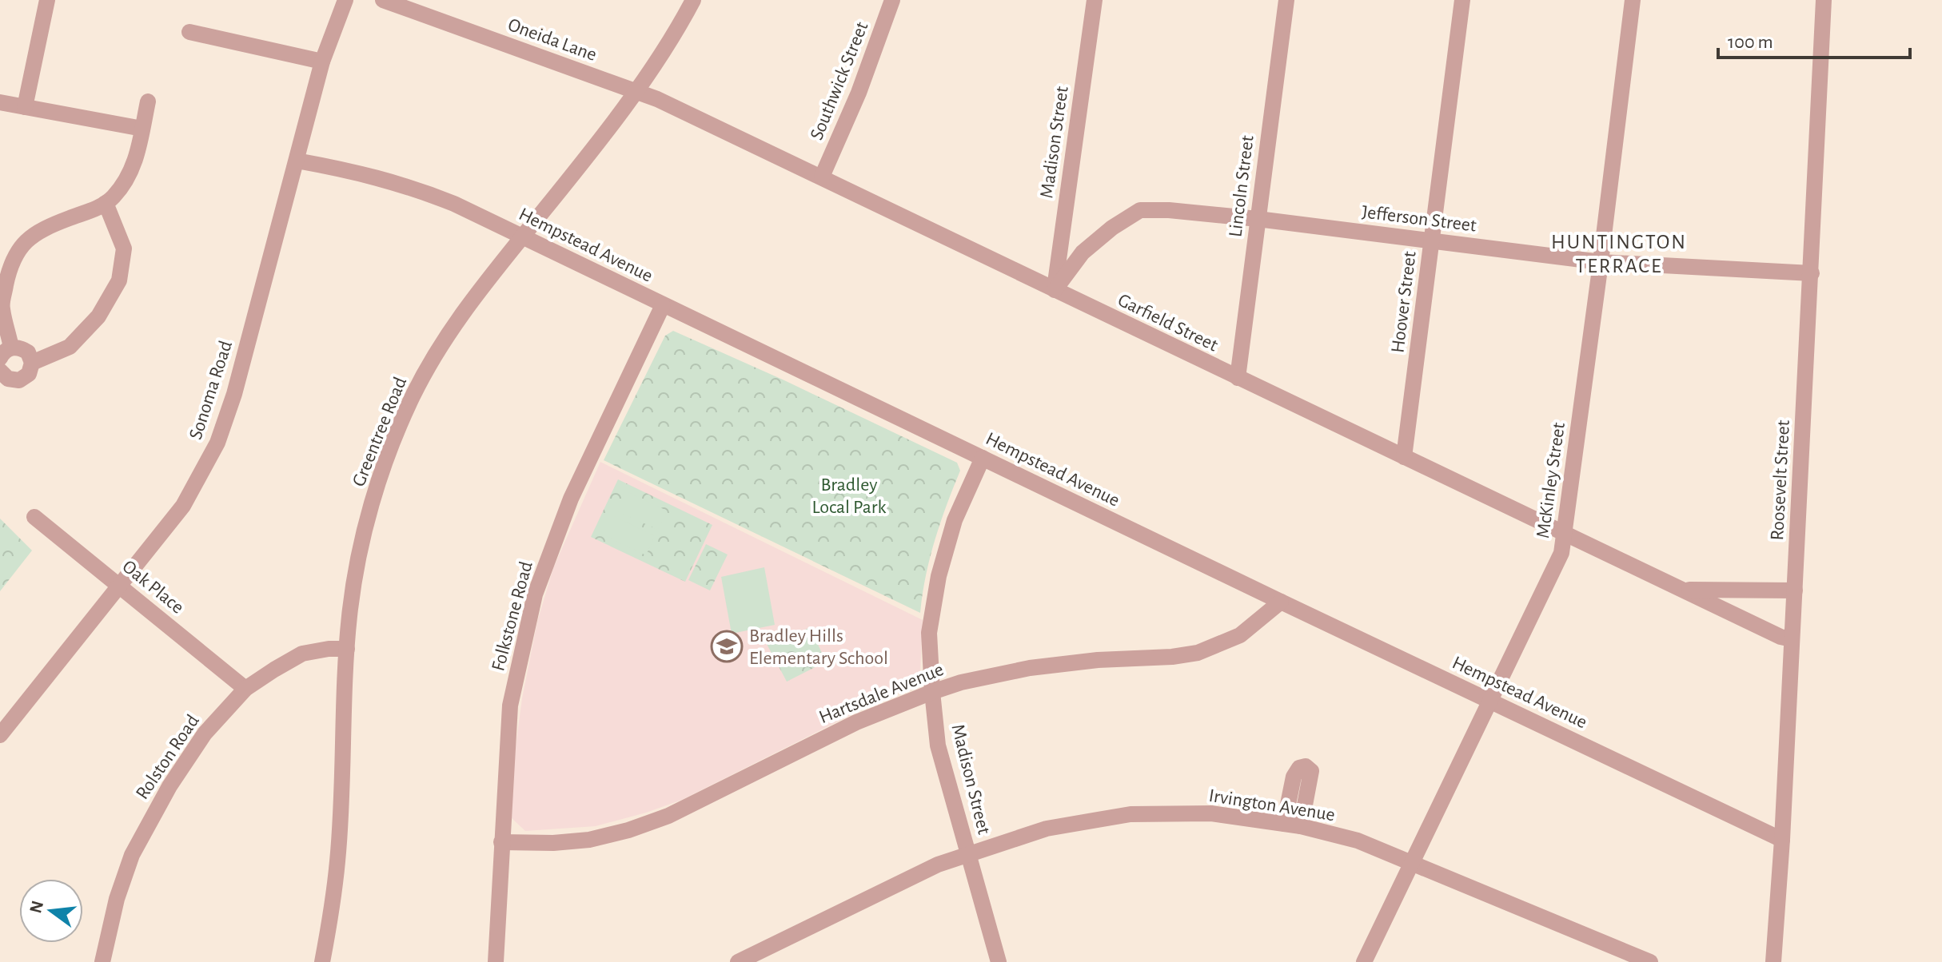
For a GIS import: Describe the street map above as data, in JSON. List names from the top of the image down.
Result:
{
  "streets": {
    "street": [
      "Oneida Lane",
      "Southwick Street",
      "Madison Street",
      "Lincoln Street",
      "Jefferson Street",
      "Hempstead Avenue",
      "Hoover Street",
      "Garfield Street",
      "Sonoma Road",
      "Greentree Road",
      "McKinley Street",
      "Roosevelt Street",
      "Oak Place",
      "Folkstone Road",
      "Hartsdale Avenue",
      "Rolston Road",
      "Irvington Avenue"
    ]
  },
  "crossings": [
    ["Oneida Lane", "Garfield Street"],
    ["Oneida Lane", "Greentree Road"],
    ["Southwick Street", "Garfield Street"],
    ["Madison Street", "Jefferson Street"],
    ["Madison Street", "Hempstead Avenue"],
    ["Madison Street", "Garfield Street"],
    ["Madison Street", "Hartsdale Avenue"],
    ["Madison Street", "Irvington Avenue"],
    ["Lincoln Street", "Jefferson Street"],
    ["Lincoln Street", "Garfield Street"],
    ["Jefferson Street", "Hoover Street"],
    ["Jefferson Street", "Garfield Street"],
    ["Jefferson Street", "McKinley Street"],
    ["Jefferson Street", "Roosevelt Street"],
    ["Hempstead Avenue", "Sonoma Road"],
    ["Hempstead Avenue", "Greentree Road"],
    ["Hempstead Avenue", "McKinley Street"],
    ["Hempstead Avenue", "Roosevelt Street"],
    ["Hempstead Avenue", "Folkstone Road"],
    ["Hempstead Avenue", "Hartsdale Avenue"],
    ["Hoover Street", "Garfield Street"],
    ["Garfield Street", "Greentree Road"],
    ["Garfield Street", "McKinley Street"],
    ["Garfield Street", "Roosevelt Street"],
    ["Sonoma Road", "Oak Place"],
    ["Greentree Road", "Rolston Road"],
    ["McKinley Street", "Irvington Avenue"],
    ["Oak Place", "Rolston Road"],
    ["Folkstone Road", "Hartsdale Avenue"]
  ],
  "districts": ["HUNTINGTON TERRACE"],
  "parks": ["Bradley Local Park"],
  "places": {
    "school or university": ["Bradley Hills Elementary School"]
  },
  "scale_bar": "100 m",
  "north": "left"
}
